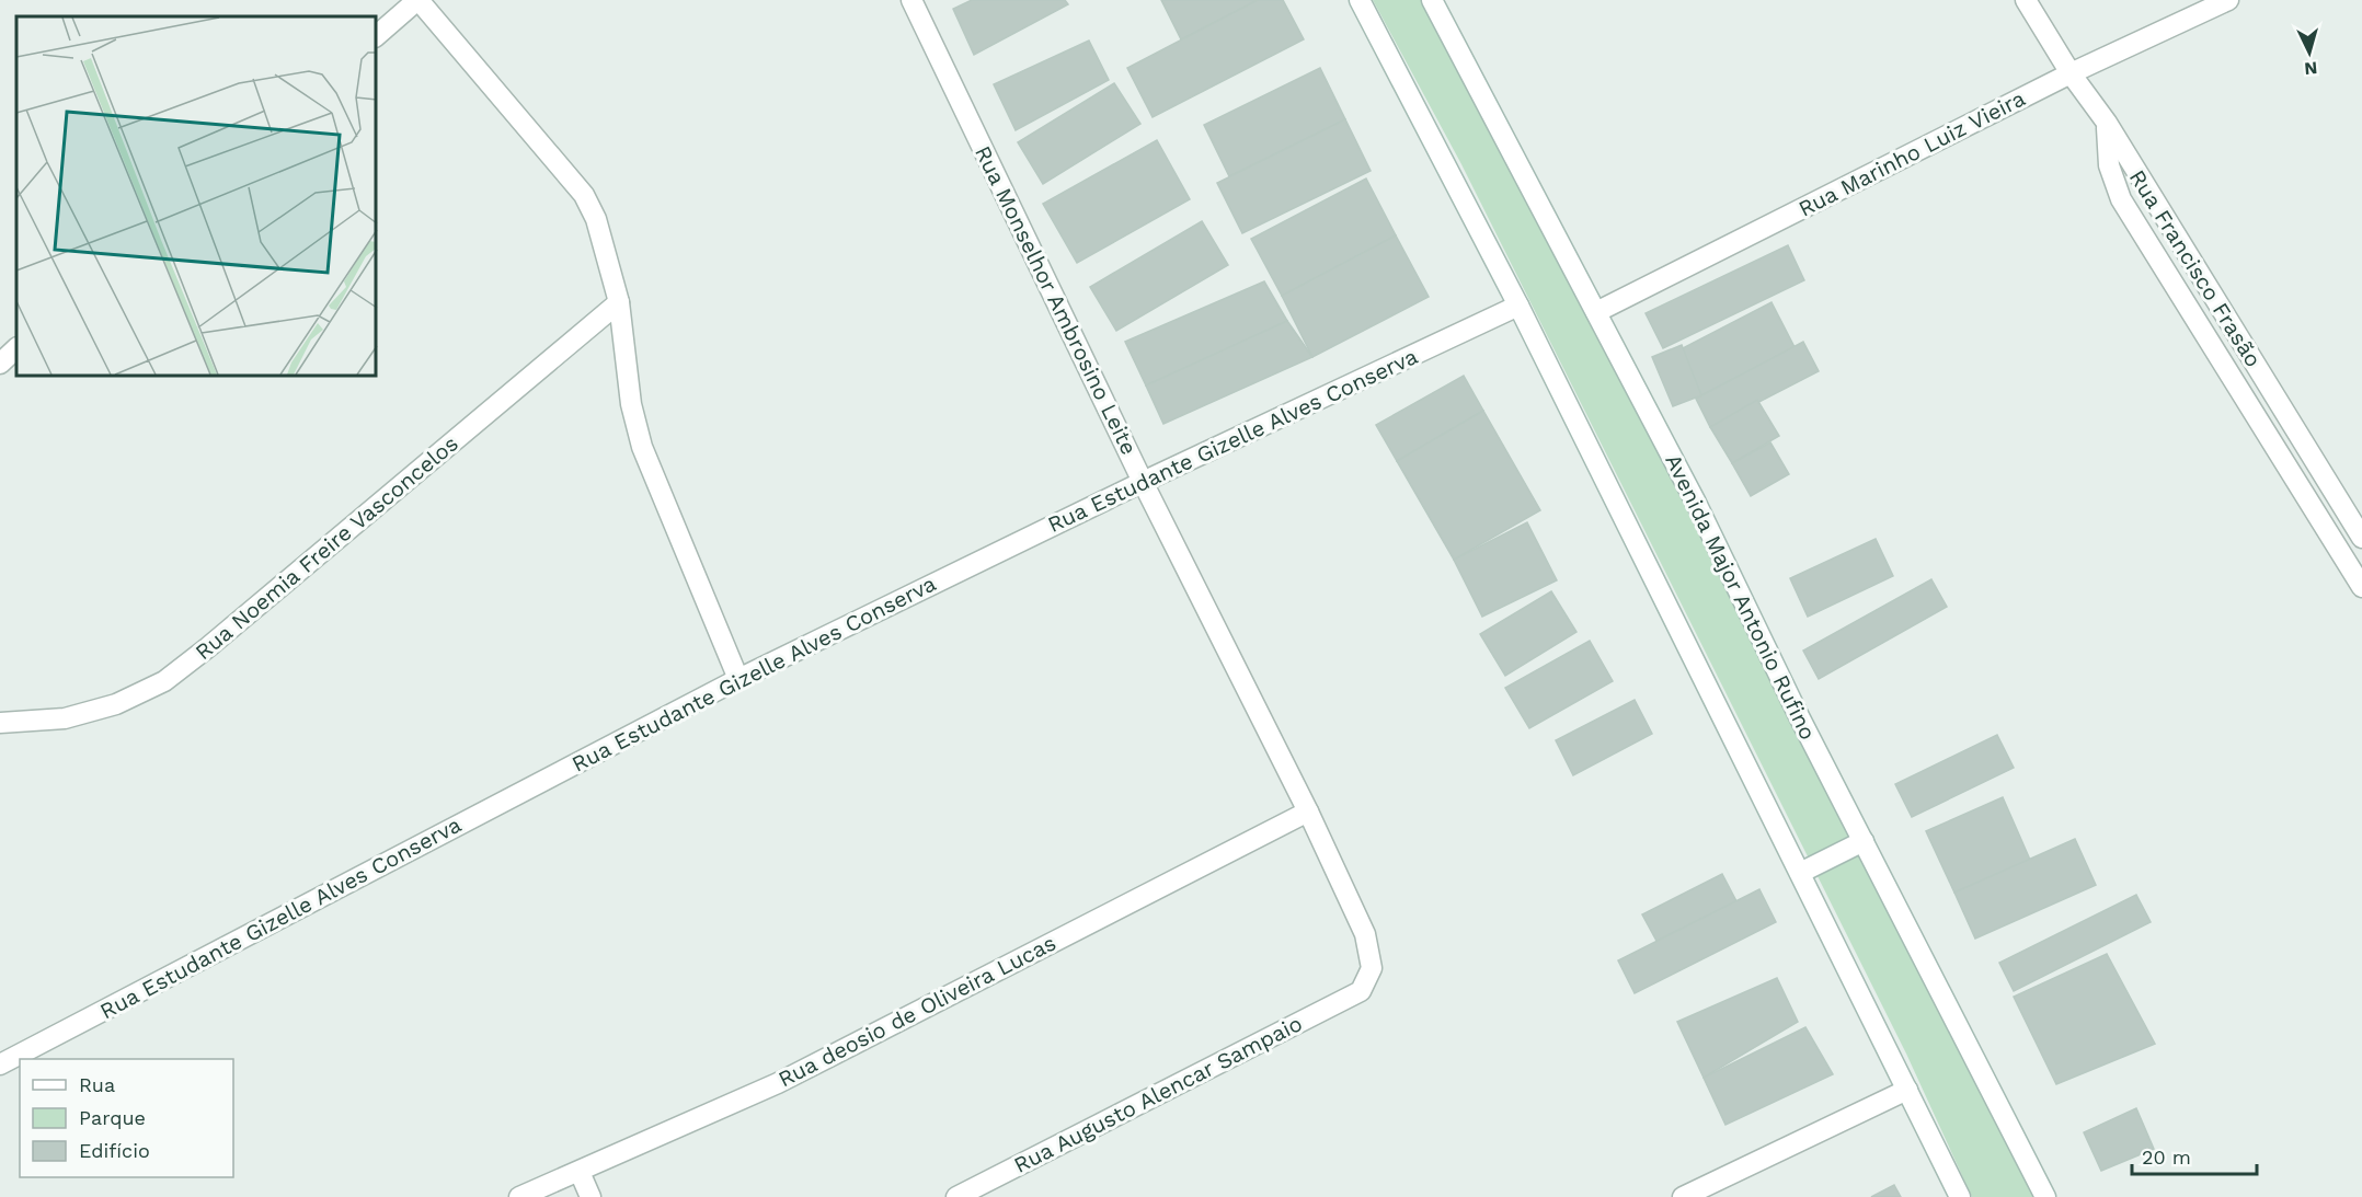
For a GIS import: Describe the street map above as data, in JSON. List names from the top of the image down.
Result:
{
  "streets": {
    "street": [
      "Rua Marinho Luiz Vieira",
      "Rua Francisco Frasão",
      "Rua Monselhor Ambrosino Leite",
      "Rua Estudante Gizelle Alves Conserva",
      "Rua Noemia Freire Vasconcelos",
      "Avenida Major Antonio Rufino",
      "Rua deosio de Oliveira Lucas",
      "Rua Augusto Alencar Sampaio"
    ]
  },
  "crossings": [
    ["Rua Marinho Luiz Vieira", "Rua Francisco Frasão"],
    ["Rua Marinho Luiz Vieira", "Avenida Major Antonio Rufino"],
    ["Rua Monselhor Ambrosino Leite", "Rua Estudante Gizelle Alves Conserva"],
    ["Rua Monselhor Ambrosino Leite", "Rua deosio de Oliveira Lucas"],
    ["Rua Monselhor Ambrosino Leite", "Rua Augusto Alencar Sampaio"]
  ],
  "legend": ["Rua", "Parque", "Edifício"],
  "scale_bar": "20 m",
  "north": "bottom"
}
